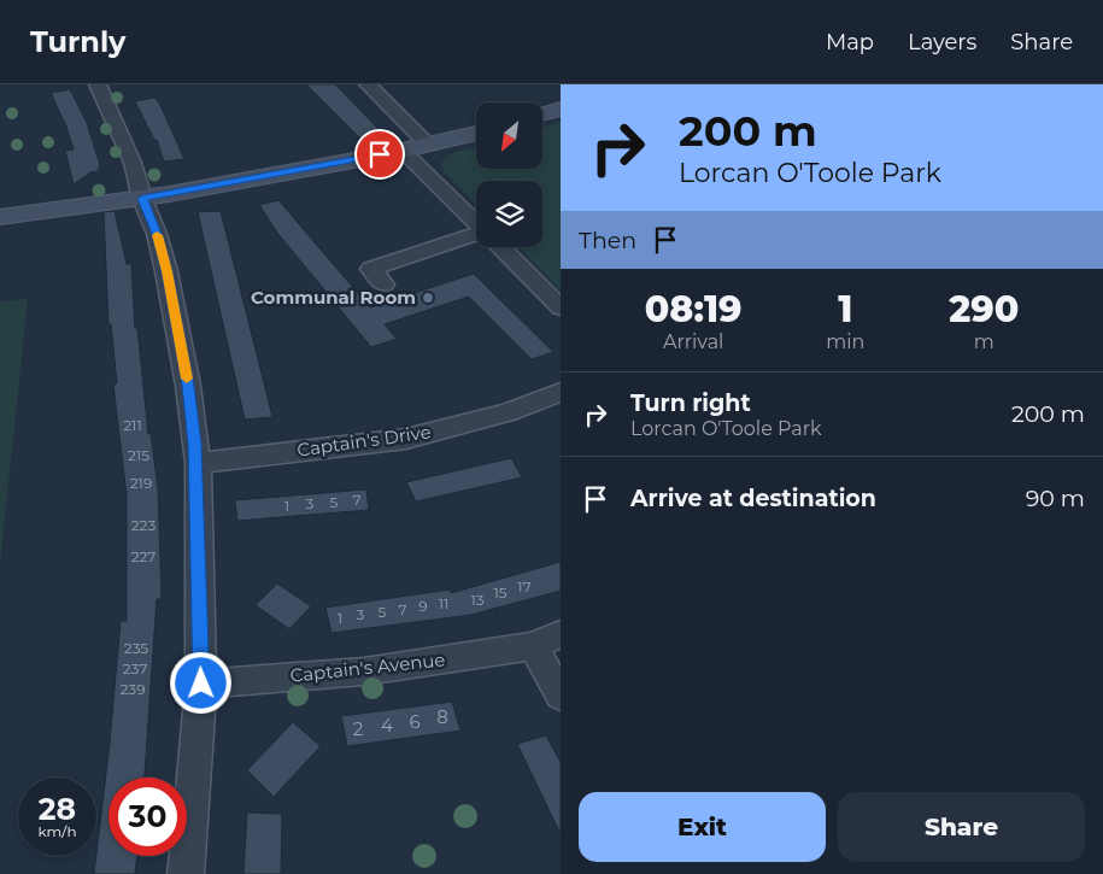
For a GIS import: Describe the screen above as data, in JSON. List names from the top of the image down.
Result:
{
  "streets": {
    "street": ["Captain's Drive", "Captain's Avenue"]
  },
  "places": ["Communal Room"],
  "house_numbers": [
    "211",
    "215",
    "219",
    "7",
    "5",
    "3",
    "1",
    "223",
    "227",
    "17",
    "15",
    "13",
    "11",
    "9",
    "7",
    "5",
    "3",
    "1",
    "235",
    "237",
    "239",
    "8",
    "6",
    "4",
    "2"
  ],
  "north": "bottom left",
  "page": {
    "header": "Turnly",
    "nav": ["Map", "Layers", "Share"],
    "turn": ["200 m", "Lorcan O'Toole Park"],
    "then": "Then",
    "eta": [
      "08:19",
      "Arrival",
      "1",
      "min",
      "290",
      "m"
    ],
    "list": [
      {
        "name": "Turn right",
        "note": "Lorcan O'Toole Park",
        "value": "200 m"
      },
      {
        "name": "Arrive at destination",
        "value": "90 m"
      }
    ],
    "speed": "28 km/h",
    "limit": "30",
    "buttons": ["Exit", "Share"]
  }
}
